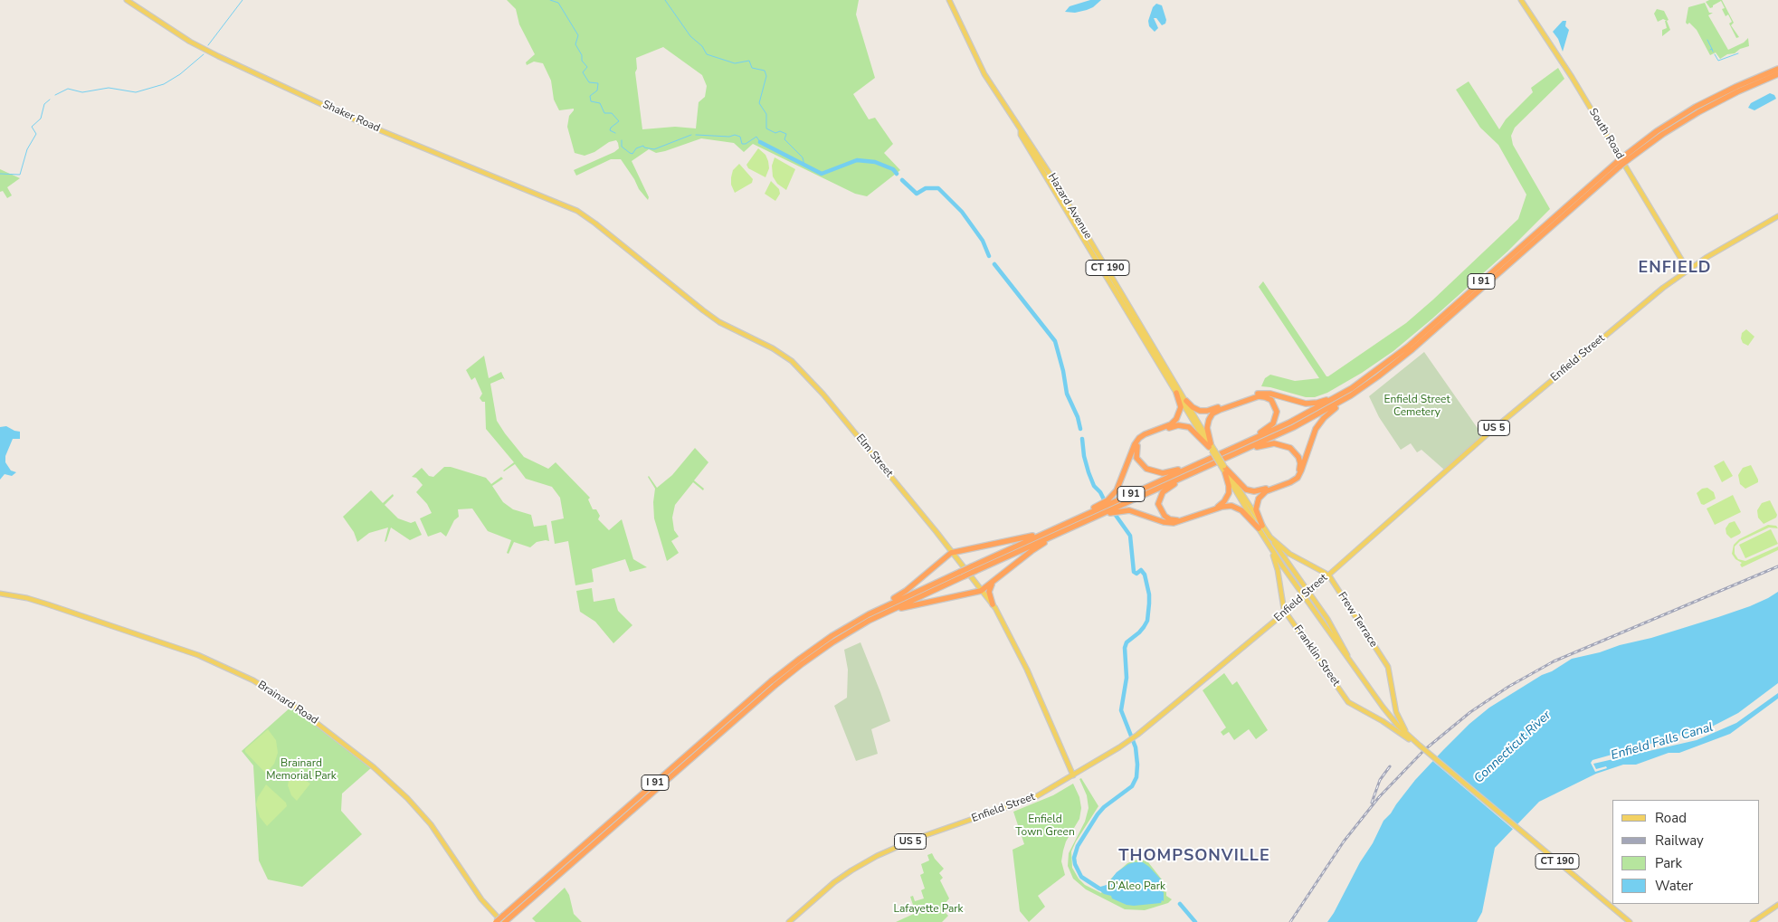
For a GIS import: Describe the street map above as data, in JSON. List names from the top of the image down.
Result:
{
  "streets": {
    "highway": ["I 91"],
    "main road": [
      "Shaker Road",
      "South Road",
      "Hazard Avenue",
      "CT 190",
      "Enfield Street",
      "US 5",
      "Elm Street",
      "Frew Terrace",
      "Franklin Street",
      "Brainard Road"
    ]
  },
  "crossings": [
    ["Shaker Road", "Elm Street"],
    ["South Road", "Enfield Street"],
    ["Hazard Avenue", "CT 190"],
    ["CT 190", "Frew Terrace"],
    ["CT 190", "Franklin Street"],
    ["I 91", "Brainard Road"],
    ["Enfield Street", "Elm Street"],
    ["Enfield Street", "Frew Terrace"],
    ["Enfield Street", "Franklin Street"]
  ],
  "districts": ["ENFIELD", "THOMPSONVILLE"],
  "water": ["Enfield Falls Canal", "Connecticut River"],
  "parks": [
    "Enfield Street Cemetery",
    "Brainard Memorial Park",
    "Enfield Town Green",
    "D'Aleo Park",
    "Lafayette Park"
  ],
  "legend": [
    "Road",
    "Railway",
    "Park",
    "Water"
  ]
}
